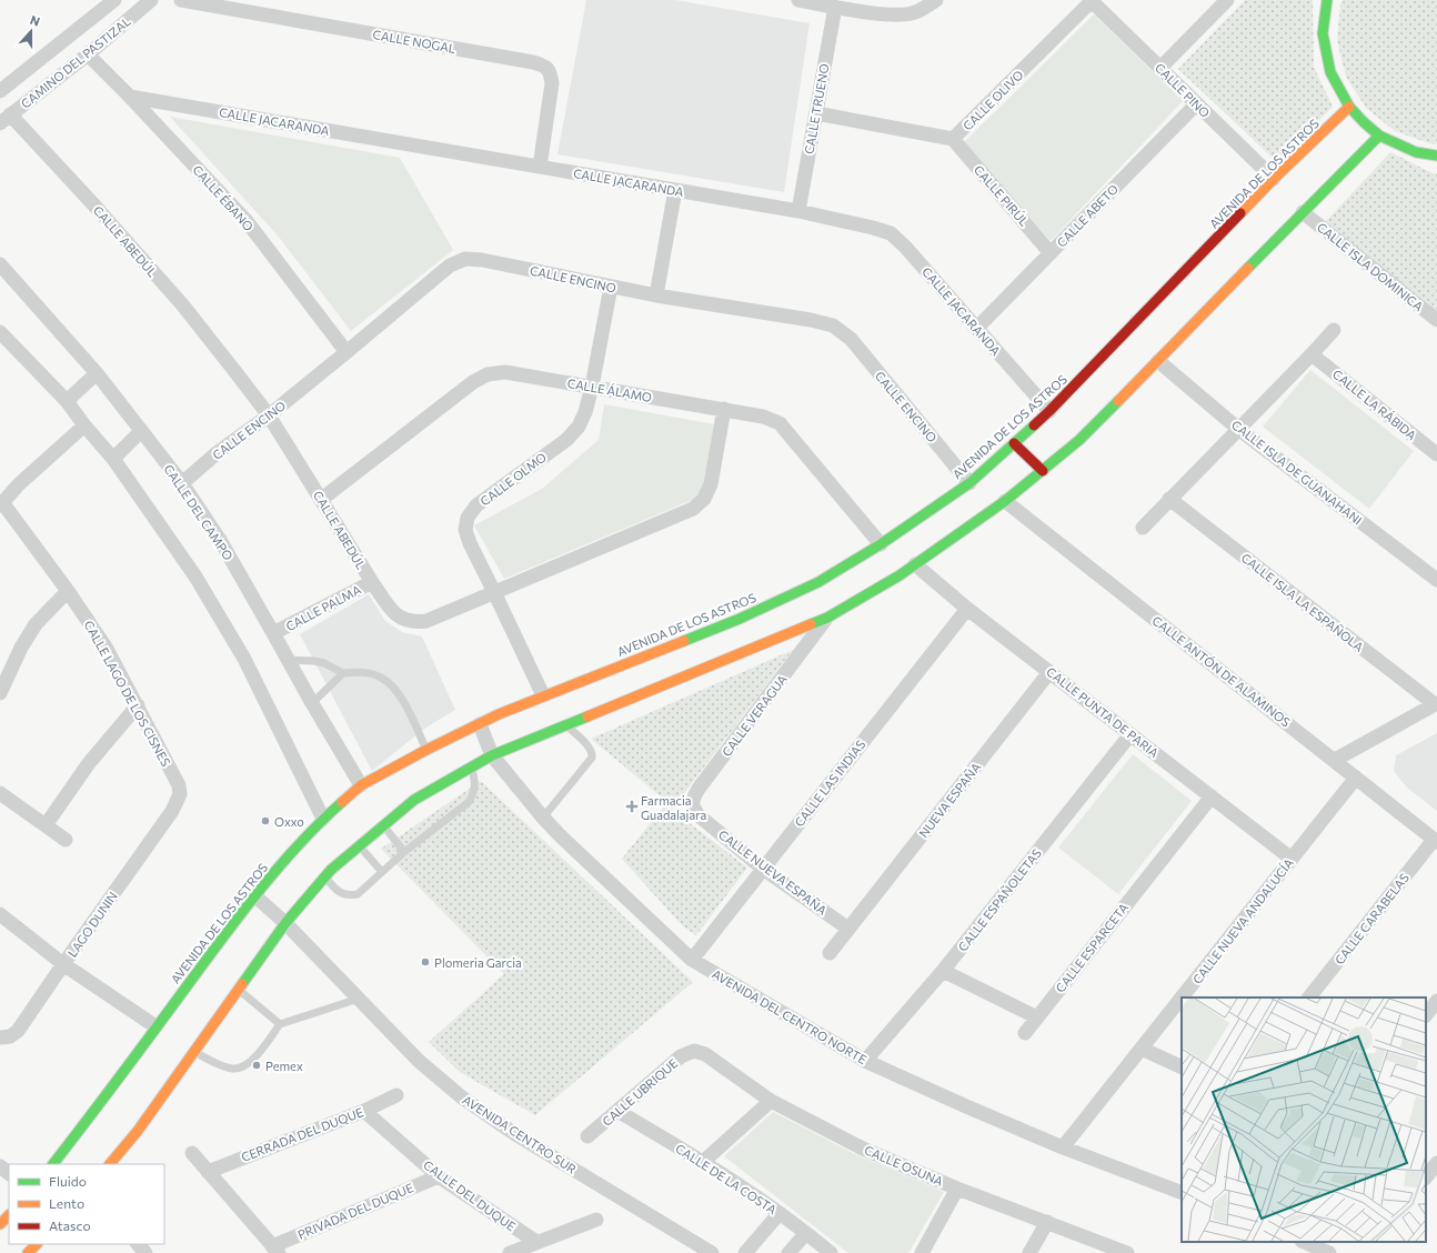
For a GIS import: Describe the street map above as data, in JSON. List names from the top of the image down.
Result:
{
  "streets": {
    "main road": ["AVENIDA DE LOS ASTROS"],
    "street": [
      "CALLE NOGAL",
      "CAMINO DEL PASTIZAL",
      "CALLE PINO",
      "CALLE OLIVO",
      "CALLE TRUENO",
      "CALLE JACARANDA",
      "CALLE PIRÚL",
      "CALLE ÉBANO",
      "CALLE ABETO",
      "CALLE ABEDÚL",
      "CALLE ISLA DOMINICA",
      "CALLE ENCINO",
      "CALLE ÁLAMO",
      "CALLE LA RÁBIDA",
      "CALLE ISLA DE GUANAHANI",
      "CALLE OLMO",
      "CALLE DEL CAMPO",
      "CALLE ISLA LA ESPAÑOLA",
      "CALLE PALMA",
      "CALLE ANTÓN DE ALAMINOS",
      "CALLE LAGO DE LOS CISNES",
      "CALLE PUNTA DE PARIA",
      "CALLE VERAGUA",
      "CALLE LAS INDIAS",
      "NUEVA ESPAÑA",
      "CALLE NUEVA ESPAÑA",
      "CALLE ESPAÑOLETAS",
      "CALLE CARABELAS",
      "CALLE NUEVA ANDALUCÍA",
      "LAGO DUNIN",
      "CALLE ESPARCETA",
      "AVENIDA DEL CENTRO NORTE",
      "CALLE UBRIQUE",
      "CERRADA DEL DUQUE",
      "AVENIDA CENTRO SUR",
      "CALLE OSUNA",
      "CALLE DE LA COSTA",
      "CALLE DEL DUQUE",
      "PRIVADA DEL DUQUE"
    ]
  },
  "crossings": [
    ["CALLE NOGAL", "CALLE JACARANDA"],
    ["CAMINO DEL PASTIZAL", "CALLE ÉBANO"],
    ["CAMINO DEL PASTIZAL", "CALLE ABEDÚL"],
    ["CALLE PINO", "CALLE OLIVO"],
    ["CALLE PINO", "AVENIDA DE LOS ASTROS"],
    ["CALLE PINO", "CALLE ABETO"],
    ["CALLE OLIVO", "CALLE TRUENO"],
    ["CALLE OLIVO", "CALLE PIRÚL"],
    ["CALLE TRUENO", "CALLE JACARANDA"],
    ["CALLE JACARANDA", "AVENIDA DE LOS ASTROS"],
    ["CALLE JACARANDA", "CALLE ÉBANO"],
    ["CALLE JACARANDA", "CALLE ABETO"],
    ["AVENIDA DE LOS ASTROS", "CALLE ENCINO"],
    ["AVENIDA DE LOS ASTROS", "CALLE ÁLAMO"],
    ["AVENIDA DE LOS ASTROS", "CALLE OLMO"],
    ["AVENIDA DE LOS ASTROS", "CALLE DEL CAMPO"],
    ["AVENIDA DE LOS ASTROS", "AVENIDA DEL CENTRO NORTE"],
    ["AVENIDA DE LOS ASTROS", "AVENIDA CENTRO SUR"],
    ["CALLE PIRÚL", "CALLE ABETO"],
    ["CALLE ÉBANO", "CALLE ENCINO"],
    ["CALLE ABEDÚL", "CALLE ENCINO"],
    ["CALLE ABEDÚL", "CALLE ÁLAMO"],
    ["CALLE ABEDÚL", "CALLE OLMO"],
    ["CALLE ABEDÚL", "CALLE PALMA"],
    ["CALLE ENCINO", "CALLE OLMO"],
    ["CALLE ENCINO", "CALLE DEL CAMPO"],
    ["CALLE ÁLAMO", "CALLE OLMO"],
    ["CALLE DEL CAMPO", "CALLE PALMA"],
    ["CALLE ANTÓN DE ALAMINOS", "CALLE CARABELAS"],
    ["CALLE ANTÓN DE ALAMINOS", "CALLE NUEVA ANDALUCÍA"],
    ["CALLE LAGO DE LOS CISNES", "LAGO DUNIN"],
    ["CALLE PUNTA DE PARIA", "CALLE LAS INDIAS"],
    ["CALLE PUNTA DE PARIA", "NUEVA ESPAÑA"],
    ["CALLE PUNTA DE PARIA", "CALLE ESPAÑOLETAS"],
    ["CALLE PUNTA DE PARIA", "CALLE NUEVA ANDALUCÍA"],
    ["CALLE PUNTA DE PARIA", "CALLE ESPARCETA"],
    ["CALLE VERAGUA", "CALLE NUEVA ESPAÑA"],
    ["CALLE LAS INDIAS", "CALLE NUEVA ESPAÑA"],
    ["CALLE LAS INDIAS", "AVENIDA DEL CENTRO NORTE"],
    ["NUEVA ESPAÑA", "CALLE NUEVA ESPAÑA"],
    ["CALLE ESPAÑOLETAS", "AVENIDA DEL CENTRO NORTE"],
    ["CALLE NUEVA ANDALUCÍA", "AVENIDA DEL CENTRO NORTE"],
    ["CALLE UBRIQUE", "CALLE OSUNA"],
    ["CALLE UBRIQUE", "CALLE DE LA COSTA"],
    ["CERRADA DEL DUQUE", "CALLE DEL DUQUE"],
    ["CALLE DEL DUQUE", "PRIVADA DEL DUQUE"]
  ],
  "places": {
    "health": ["Farmacia Guadalajara"],
    "other": ["Oxxo", "Plomeria Garcia", "Pemex"]
  },
  "legend": ["Fluido", "Lento", "Atasco"],
  "north": "top"
}
